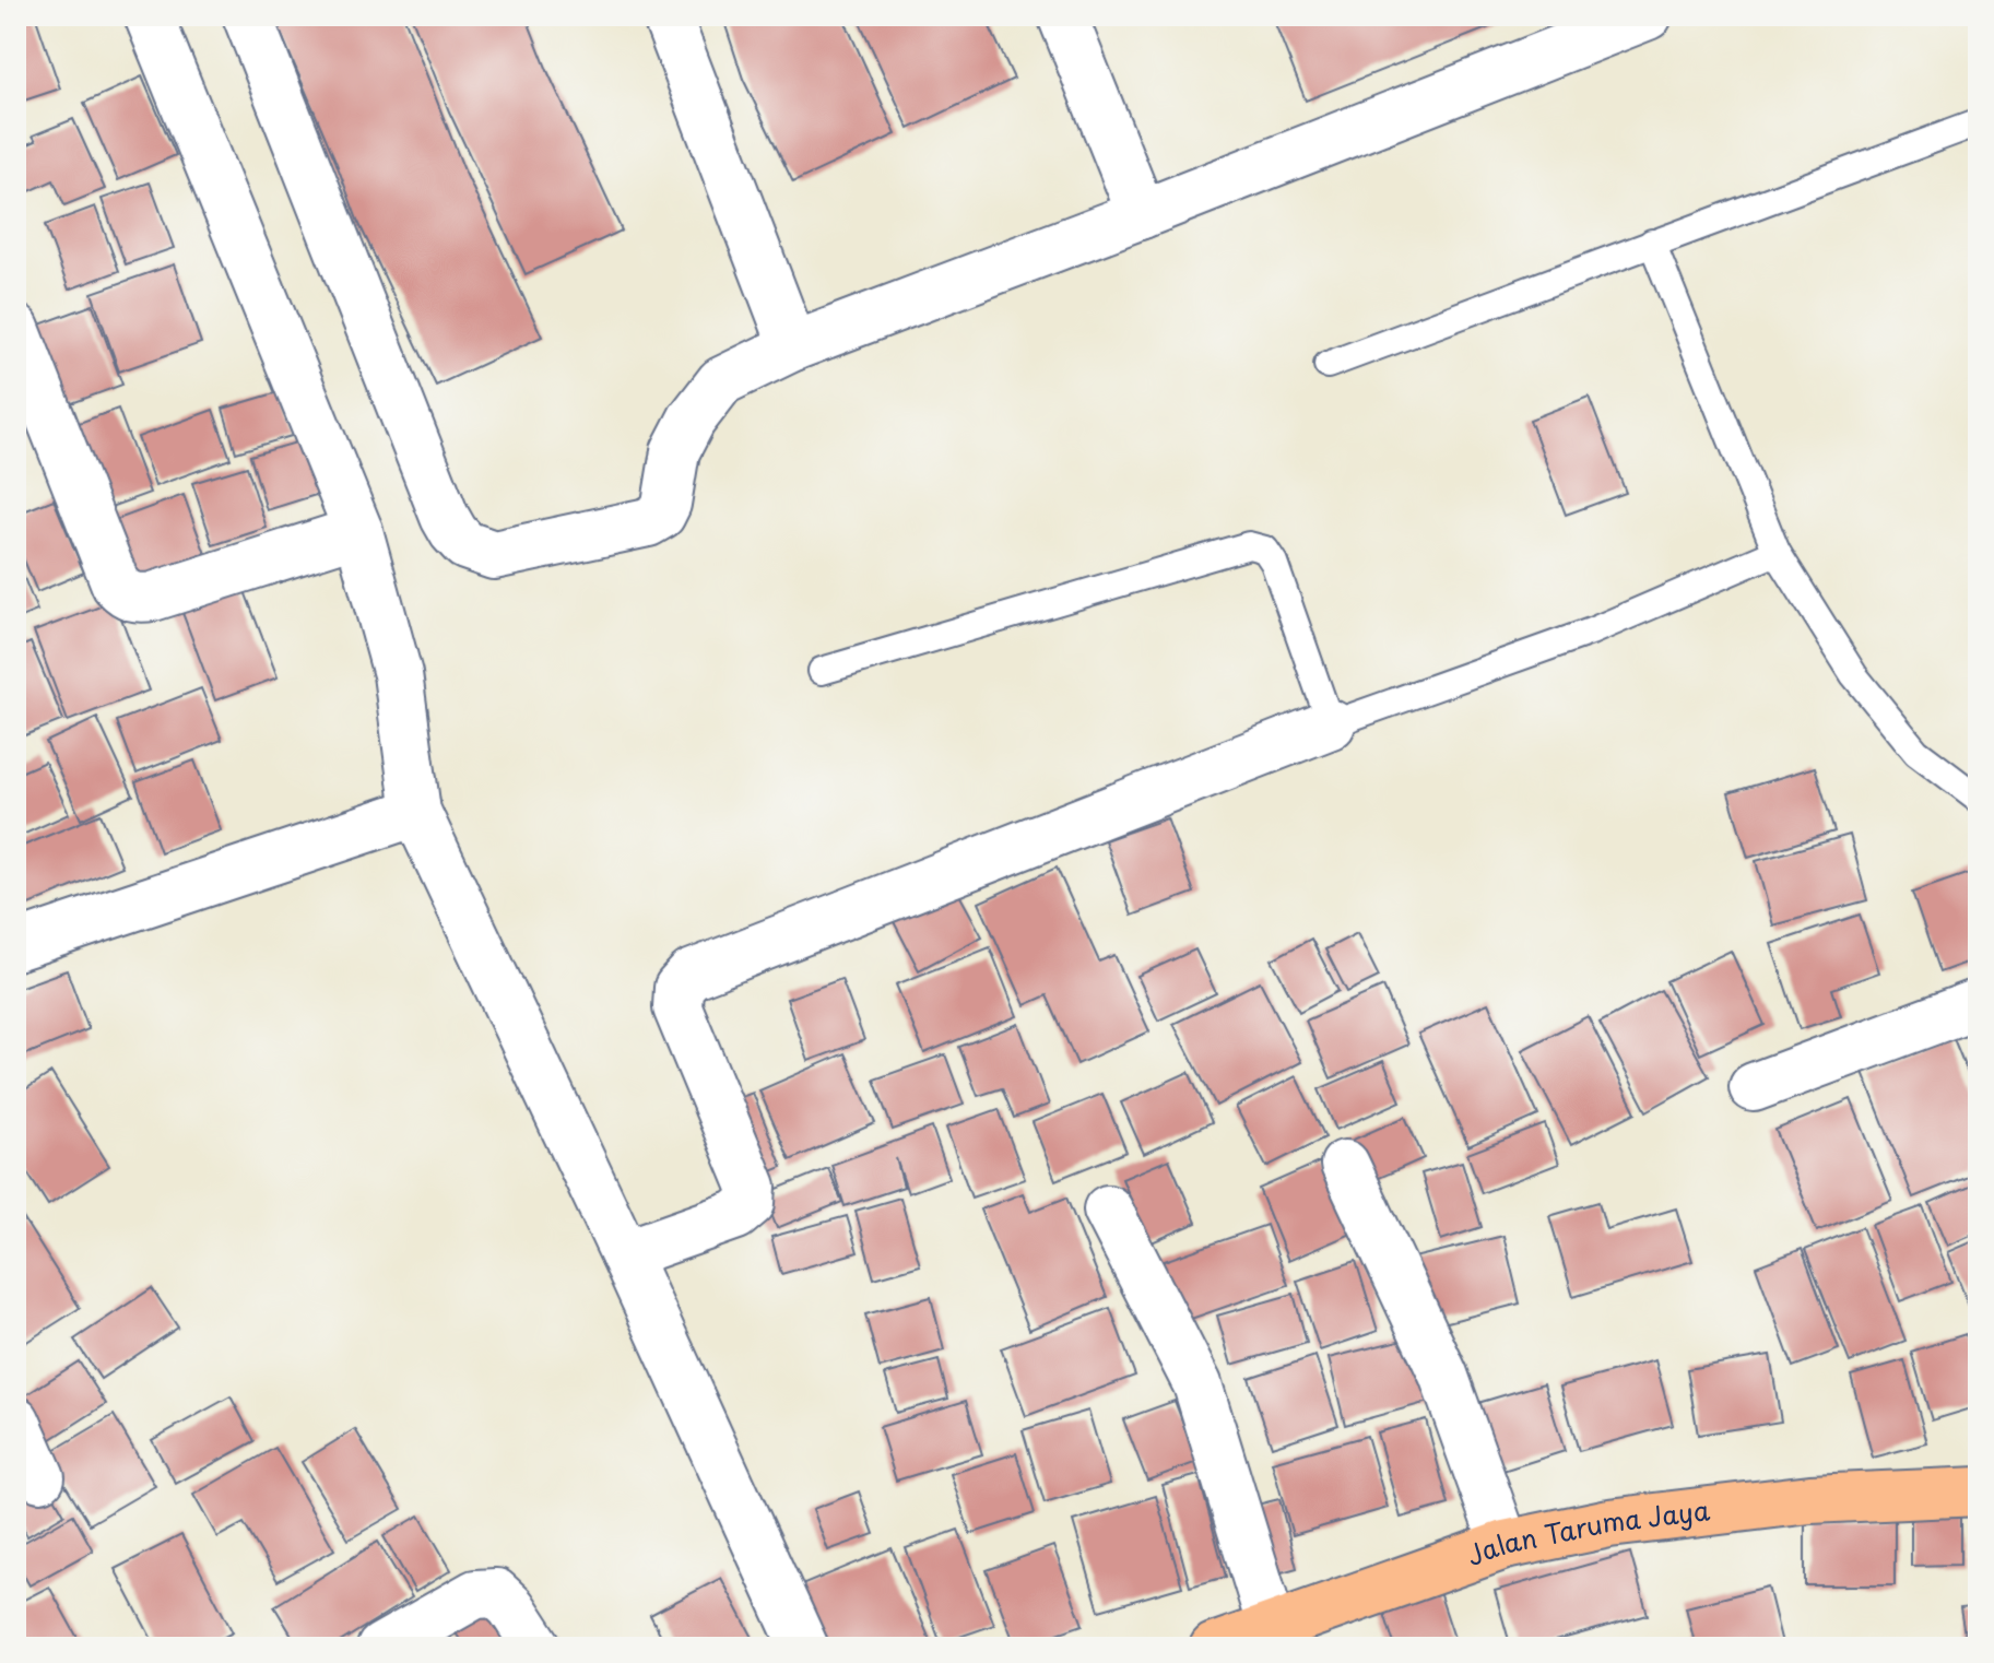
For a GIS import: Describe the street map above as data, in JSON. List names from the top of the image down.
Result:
{
  "streets": {
    "main road": ["Jalan Taruma Jaya"]
  }
}
